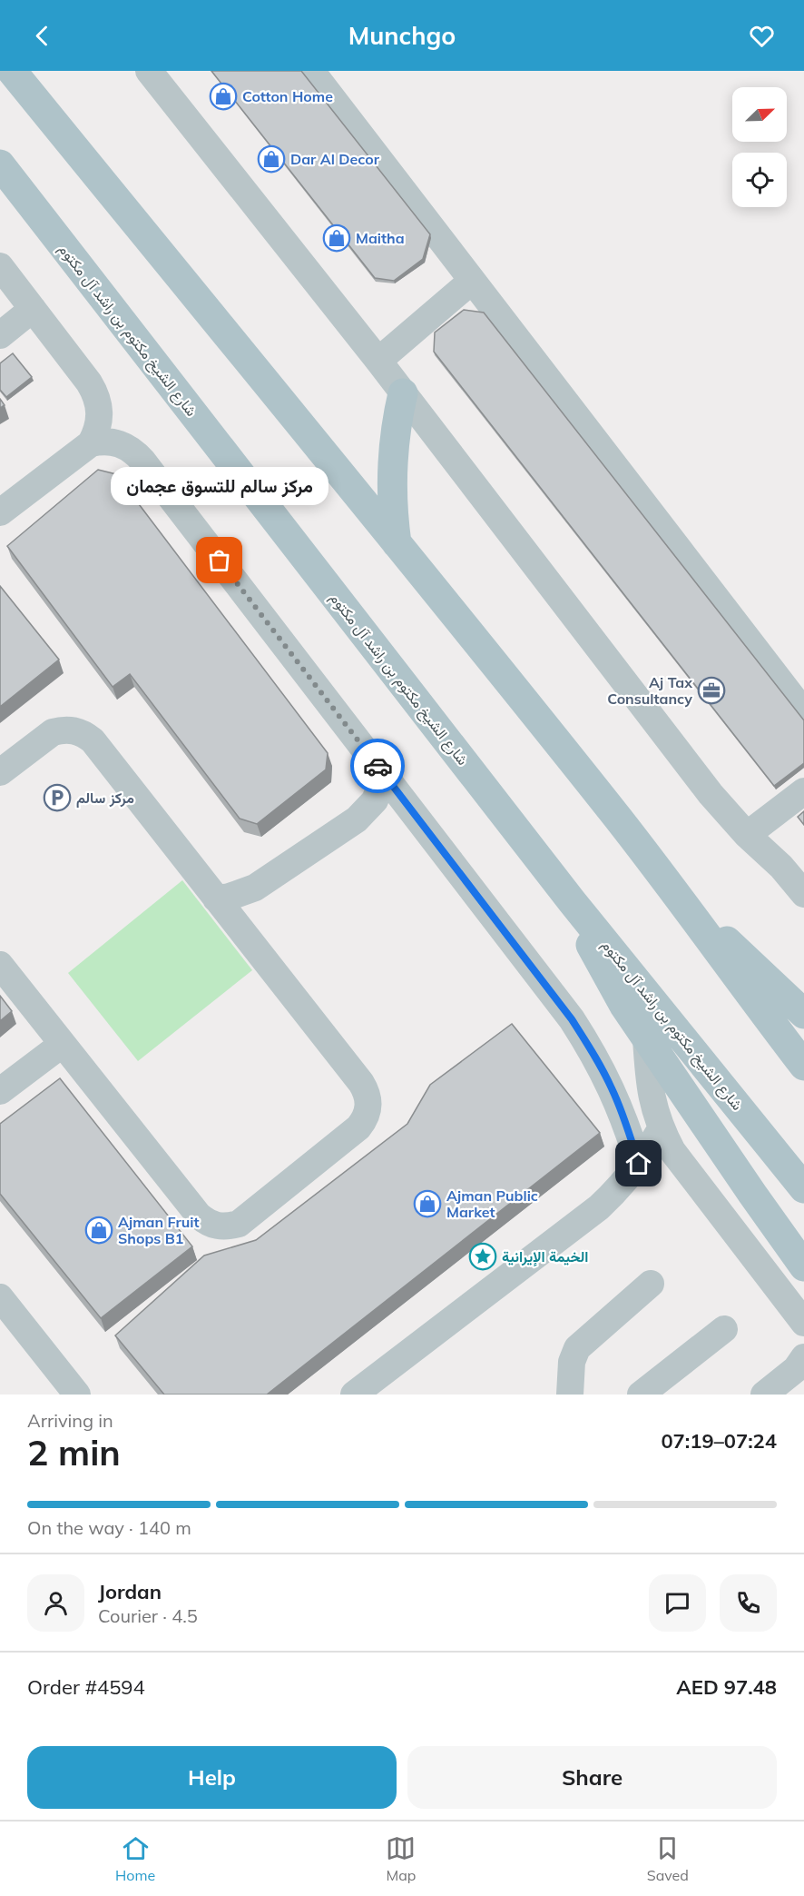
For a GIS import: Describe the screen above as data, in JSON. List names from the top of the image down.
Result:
{
  "streets": {
    "main road": ["شارع الشيخ مكتوم بن راشد آل مكتوم"]
  },
  "places": {
    "shop": [
      "Cotton Home",
      "Dar Al Decor",
      "Maitha",
      "Ajman Public Market",
      "Ajman Fruit Shops B1"
    ],
    "other": ["مركز سالم للتسوق عجمان"],
    "office": ["Aj Tax Consultancy"],
    "parking": ["مركز سالم"],
    "place": ["الخيمة الإيرانية"]
  },
  "north": "top right",
  "page": {
    "header": "Munchgo",
    "bubble": "مركز سالم للتسوق عجمان",
    "heading": ["2 min", "Arriving in", "07:19–07:24"],
    "panel": [
      "Jordan",
      "Courier · 4.5",
      "Order #4594",
      "AED 97.48"
    ],
    "bar": "On the way · 140 m",
    "buttons": ["Help", "Share"],
    "tabs": ["Home", "Map", "Saved"]
  }
}
